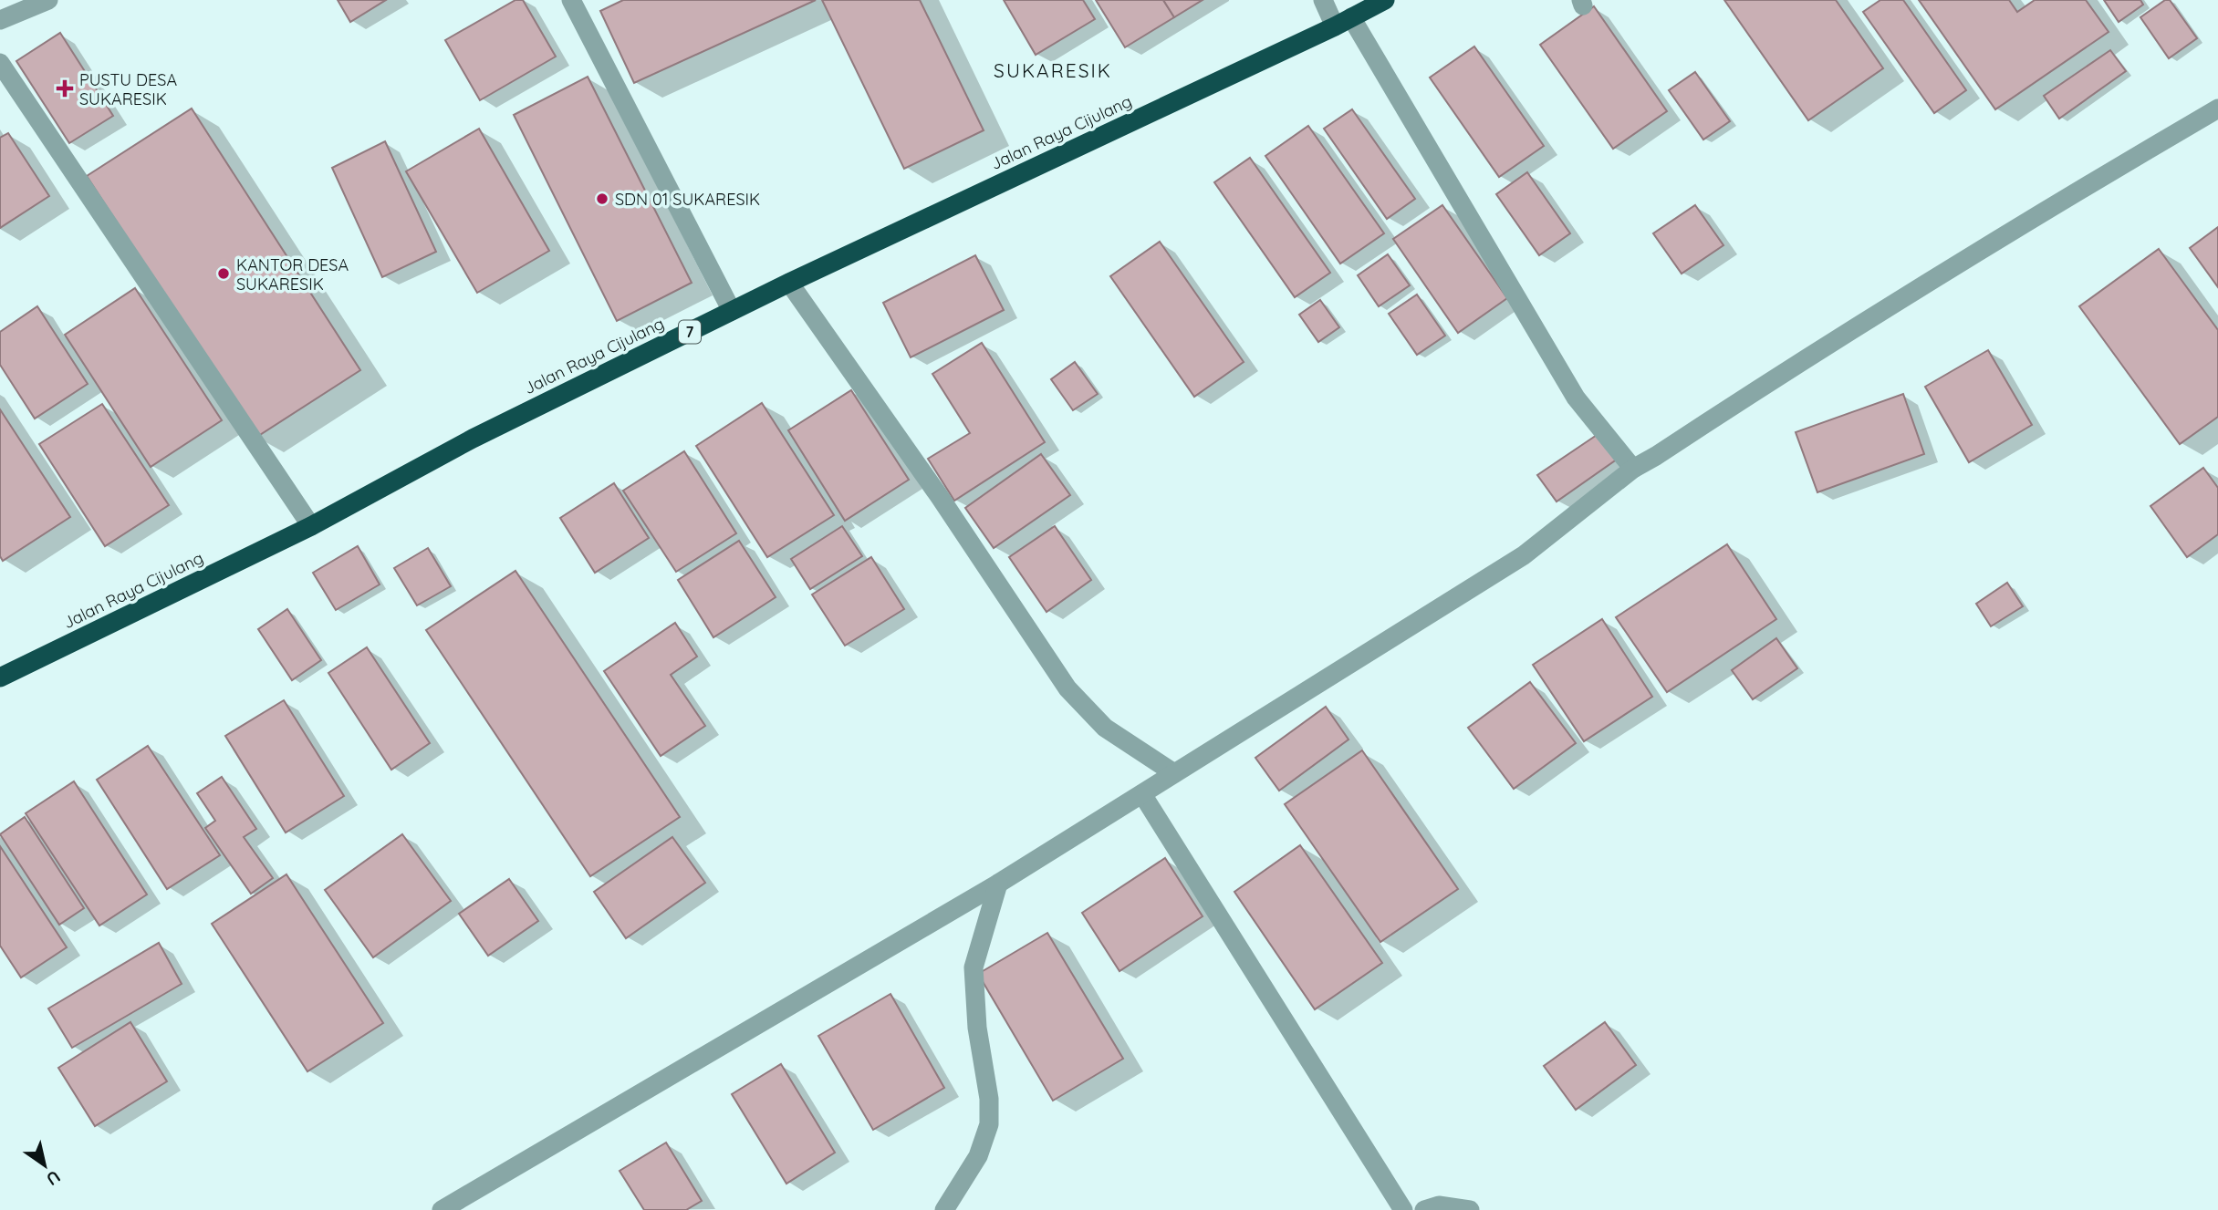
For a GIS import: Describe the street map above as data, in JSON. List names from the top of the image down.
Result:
{
  "streets": {
    "highway": ["Jalan Raya Cijulang", "7"]
  },
  "districts": ["SUKARESIK"],
  "places": {
    "health": ["PUSTU DESA SUKARESIK"],
    "other": ["SDN 01 SUKARESIK", "KANTOR DESA SUKARESIK"]
  },
  "north": "bottom right"
}
